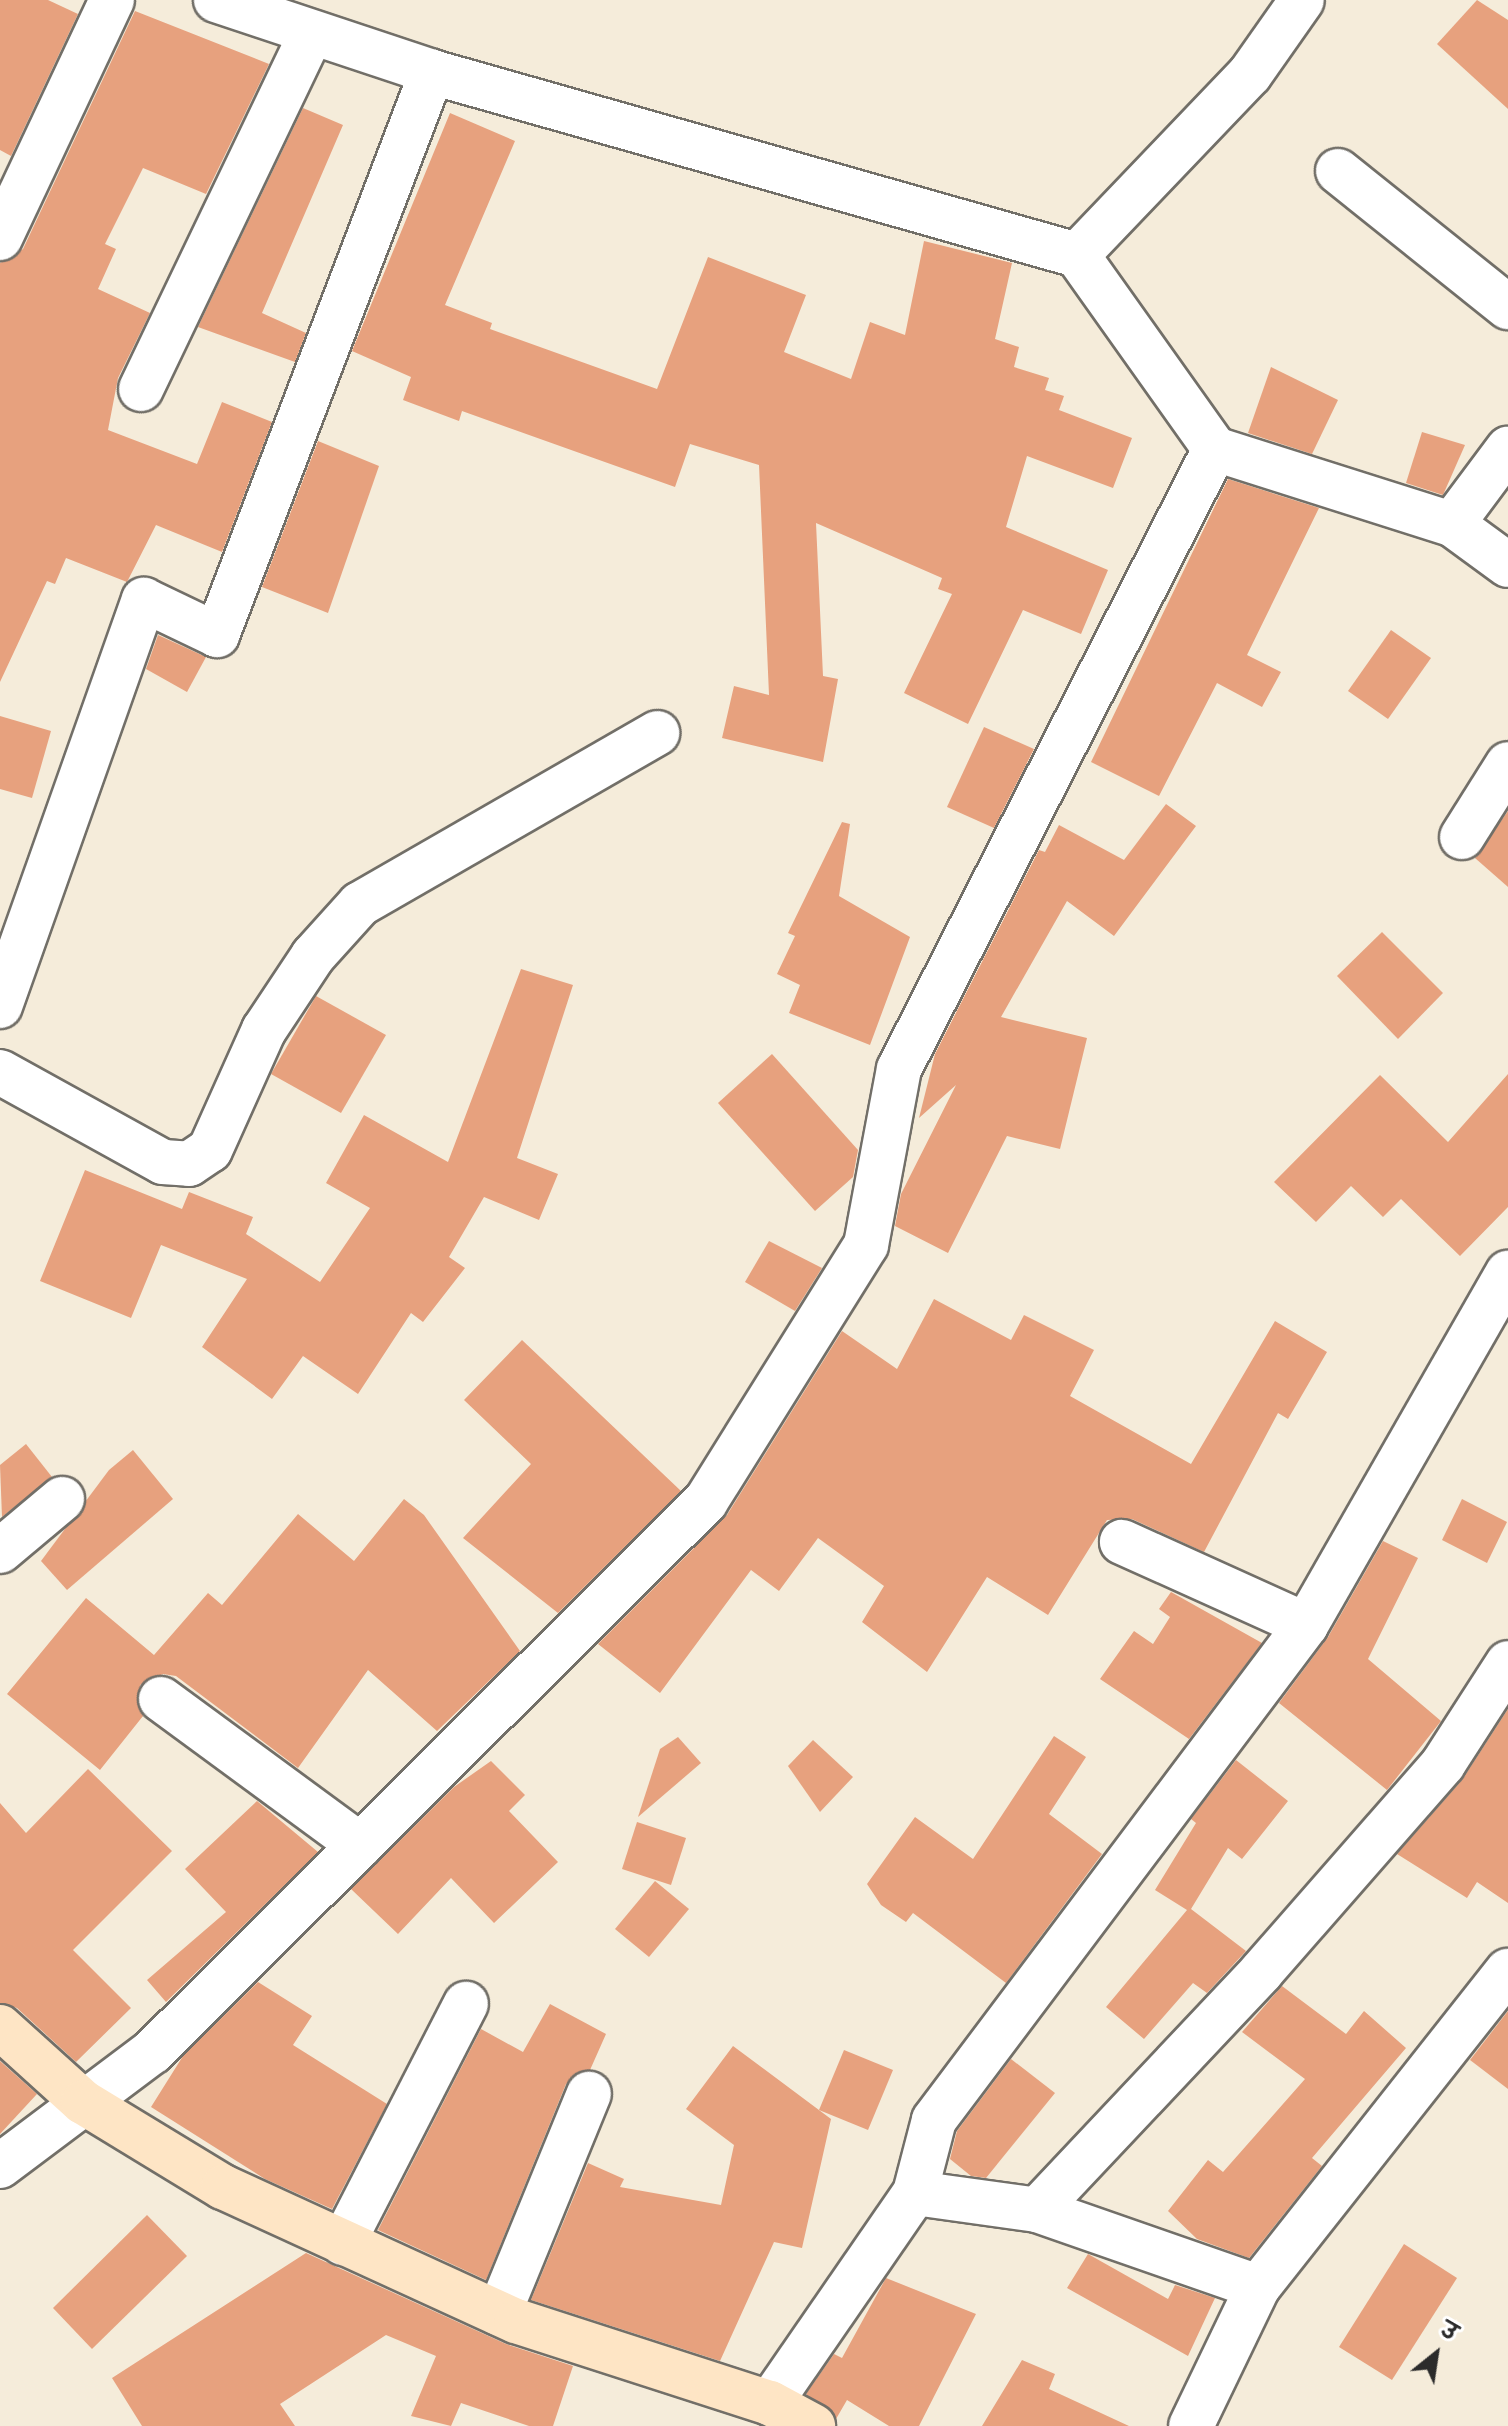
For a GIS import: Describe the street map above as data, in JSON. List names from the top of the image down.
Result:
{
  "north": "top right"
}
